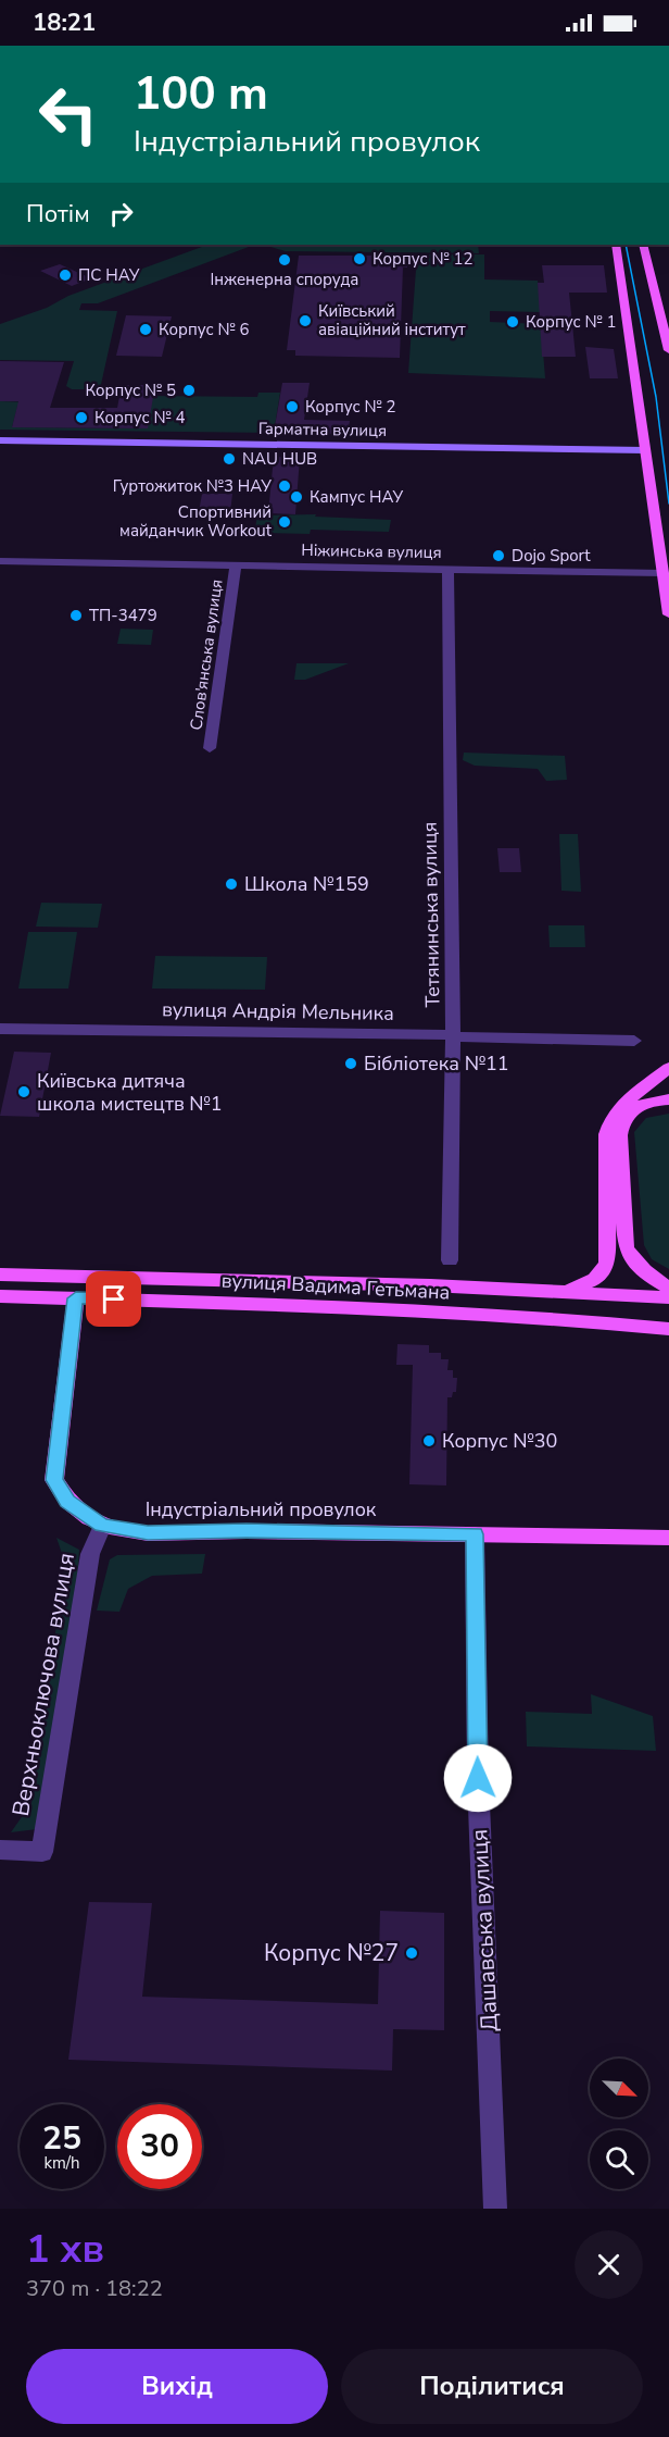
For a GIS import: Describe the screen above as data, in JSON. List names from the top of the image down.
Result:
{
  "streets": {
    "main road": ["Гарматна вулиця", "вулиця Вадима Гетьмана", "Індустріальний провулок"],
    "street": [
      "Ніжинська вулиця",
      "Слов'янська вулиця",
      "Тетянинська вулиця",
      "вулиця Андрія Мельника",
      "Верхньоключова вулиця",
      "Дашавська вулиця"
    ]
  },
  "crossings": [
    ["Ніжинська вулиця", "Слов'янська вулиця"],
    ["Ніжинська вулиця", "Тетянинська вулиця"],
    ["Тетянинська вулиця", "вулиця Андрія Мельника"],
    ["вулиця Вадима Гетьмана", "Індустріальний провулок"],
    ["Індустріальний провулок", "Верхньоключова вулиця"],
    ["Індустріальний провулок", "Дашавська вулиця"]
  ],
  "places": [
    "Корпус № 12",
    "Інженерна споруда",
    "ПС НАУ",
    "Київський авіаційний інститут",
    "Корпус № 1",
    "Корпус № 6",
    "Корпус № 5",
    "Корпус № 2",
    "Корпус № 4",
    "NAU HUB",
    "Гуртожиток №3 НАУ",
    "Кампус НАУ",
    "Спортивний майданчик Workout",
    "Dojo Sport",
    "ТП-3479",
    "Школа №159",
    "Бібліотека №11",
    "Київська дитяча школа мистецтв №1",
    "Корпус №30",
    "Корпус №27"
  ],
  "north": "bottom right",
  "page": {
    "status": "18:21",
    "turn": ["100 m", "Індустріальний провулок"],
    "then": "Потім",
    "speed": "25 km/h",
    "limit": "30",
    "heading": ["1 хв", "370 m · 18:22"],
    "buttons": ["Вихід", "Поділитися"]
  }
}
